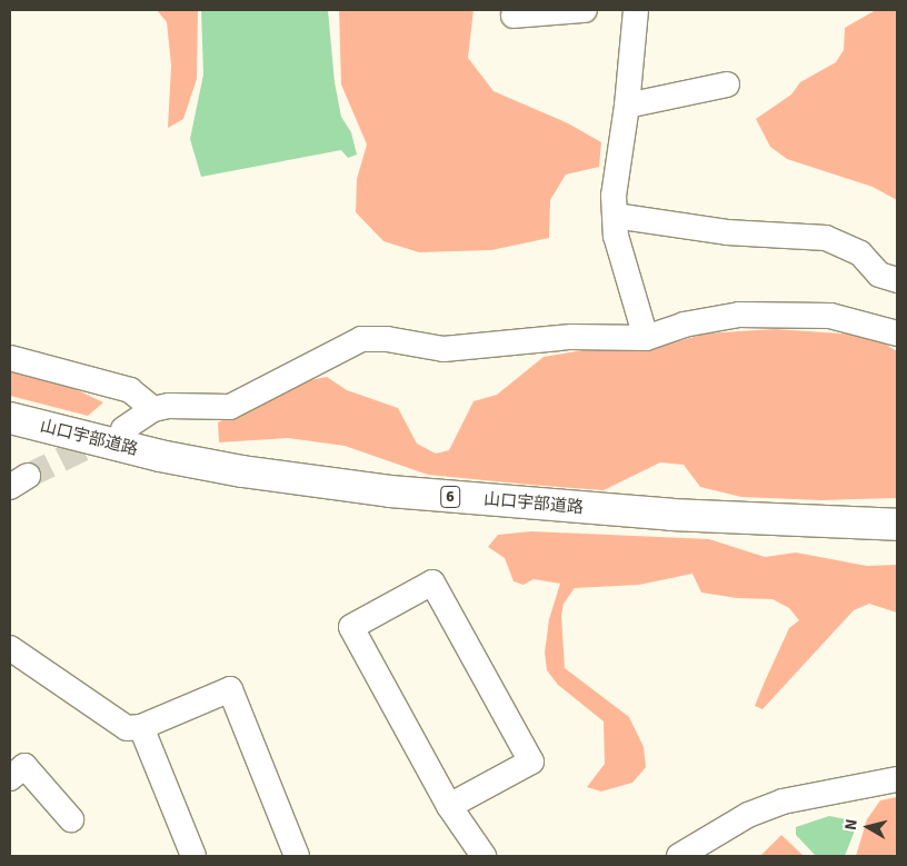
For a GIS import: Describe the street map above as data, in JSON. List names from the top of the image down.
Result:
{
  "streets": {
    "main road": ["山口宇部道路", "6"]
  },
  "north": "left"
}
